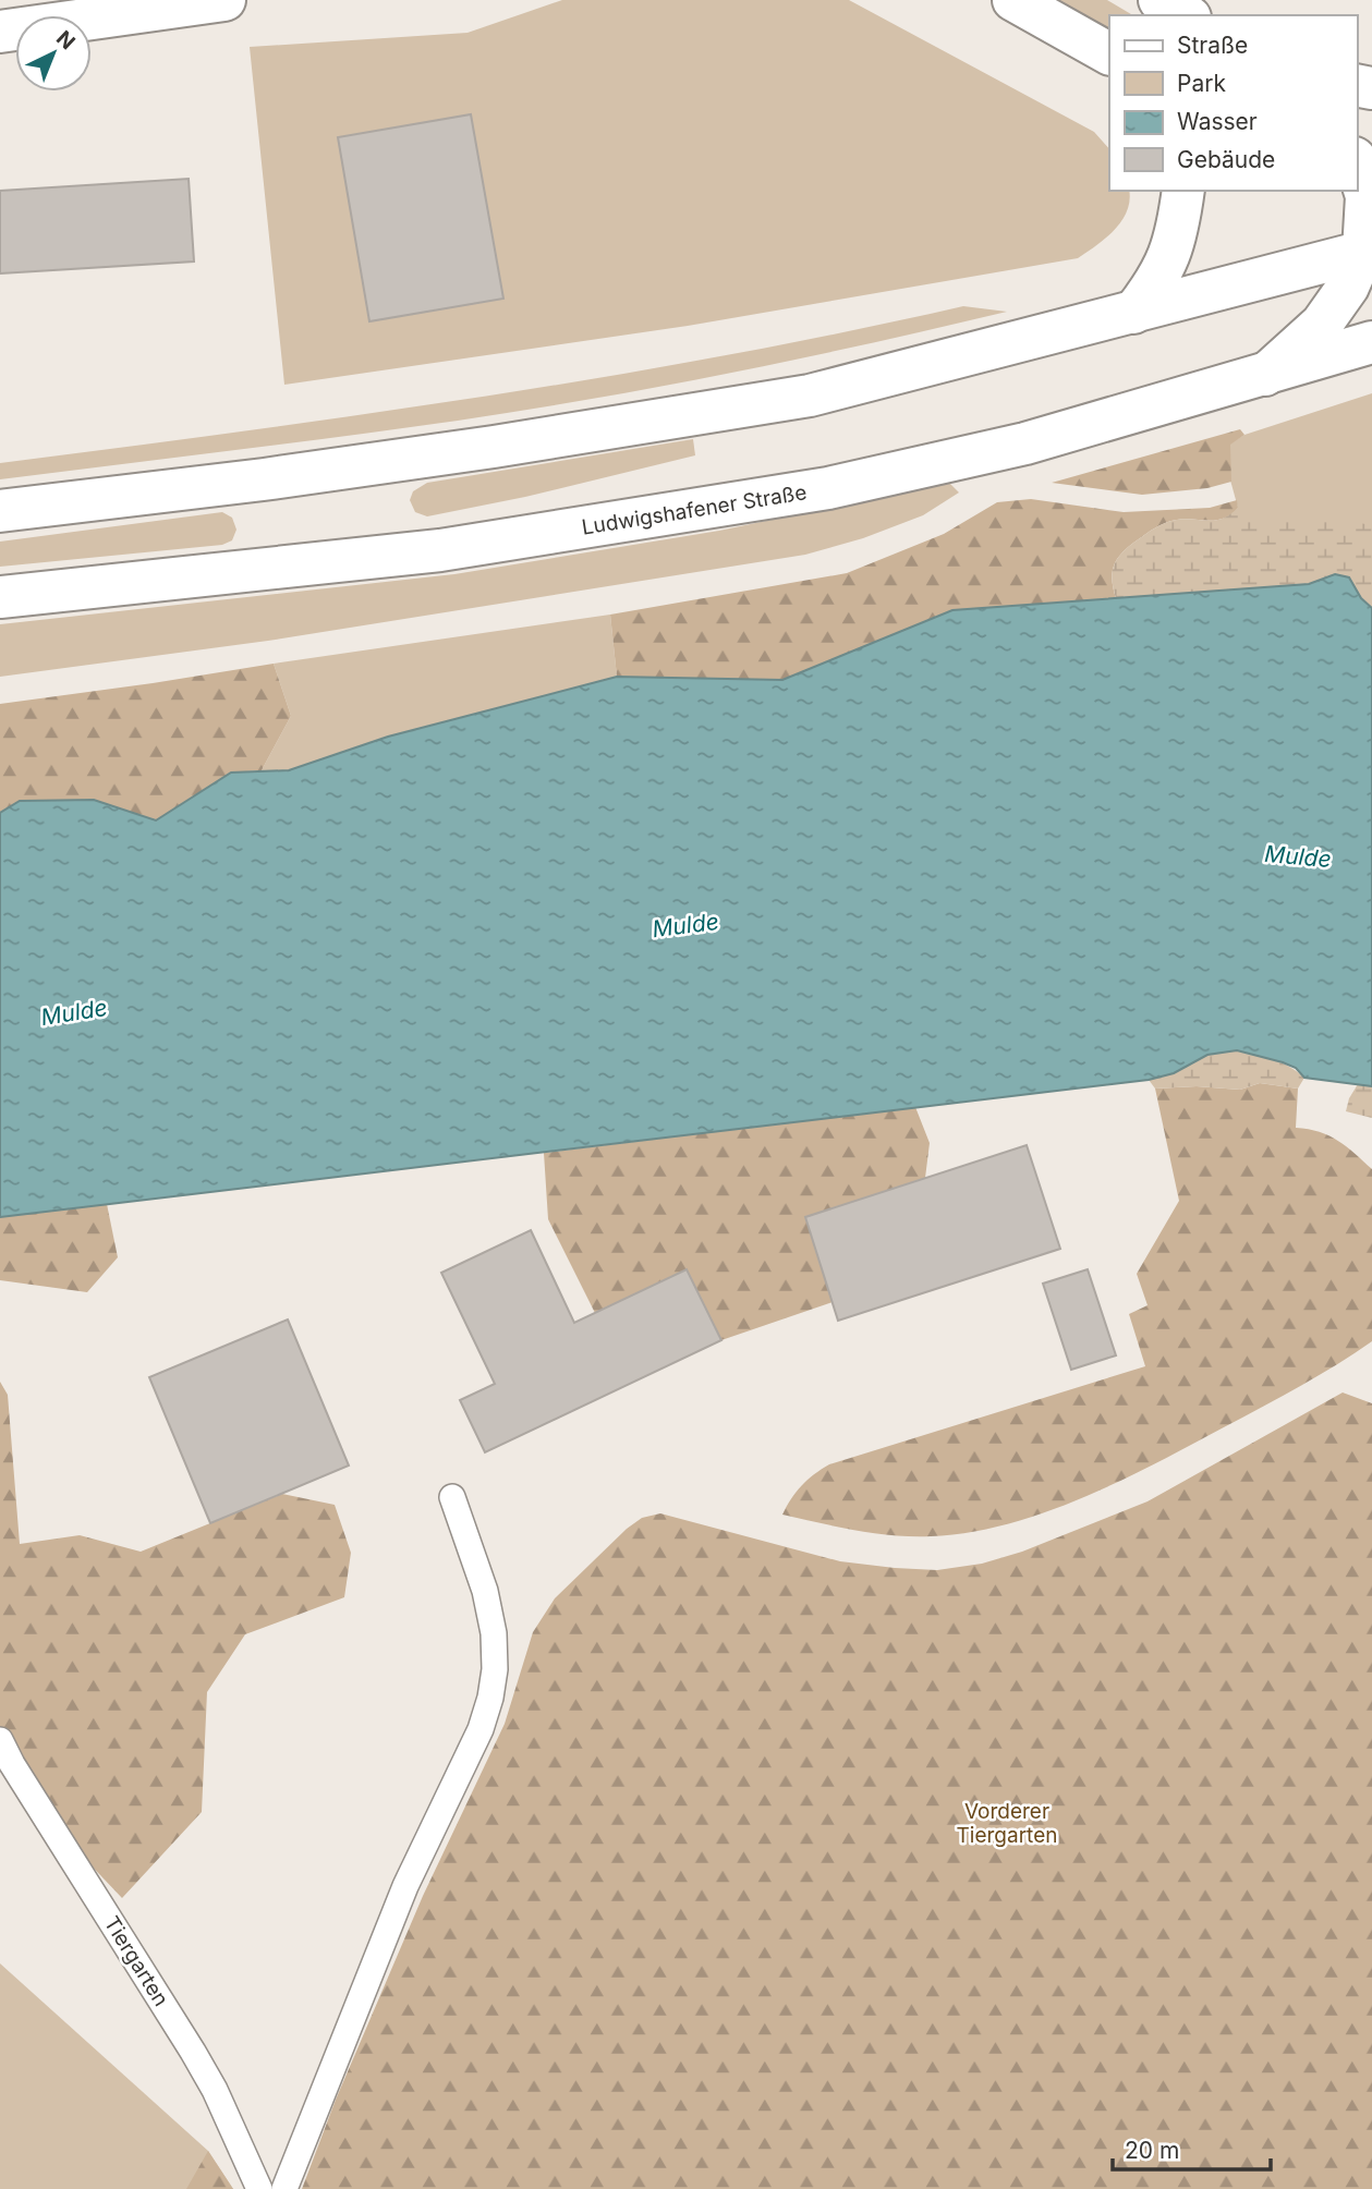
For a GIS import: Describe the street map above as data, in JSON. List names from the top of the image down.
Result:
{
  "streets": {
    "main road": ["Ludwigshafener Straße"],
    "lane": ["Tiergarten"]
  },
  "water": ["Mulde"],
  "parks": ["Vorderer Tiergarten"],
  "legend": [
    "Straße",
    "Park",
    "Wasser",
    "Gebäude"
  ],
  "scale_bar": "20 m",
  "north": "top right"
}
